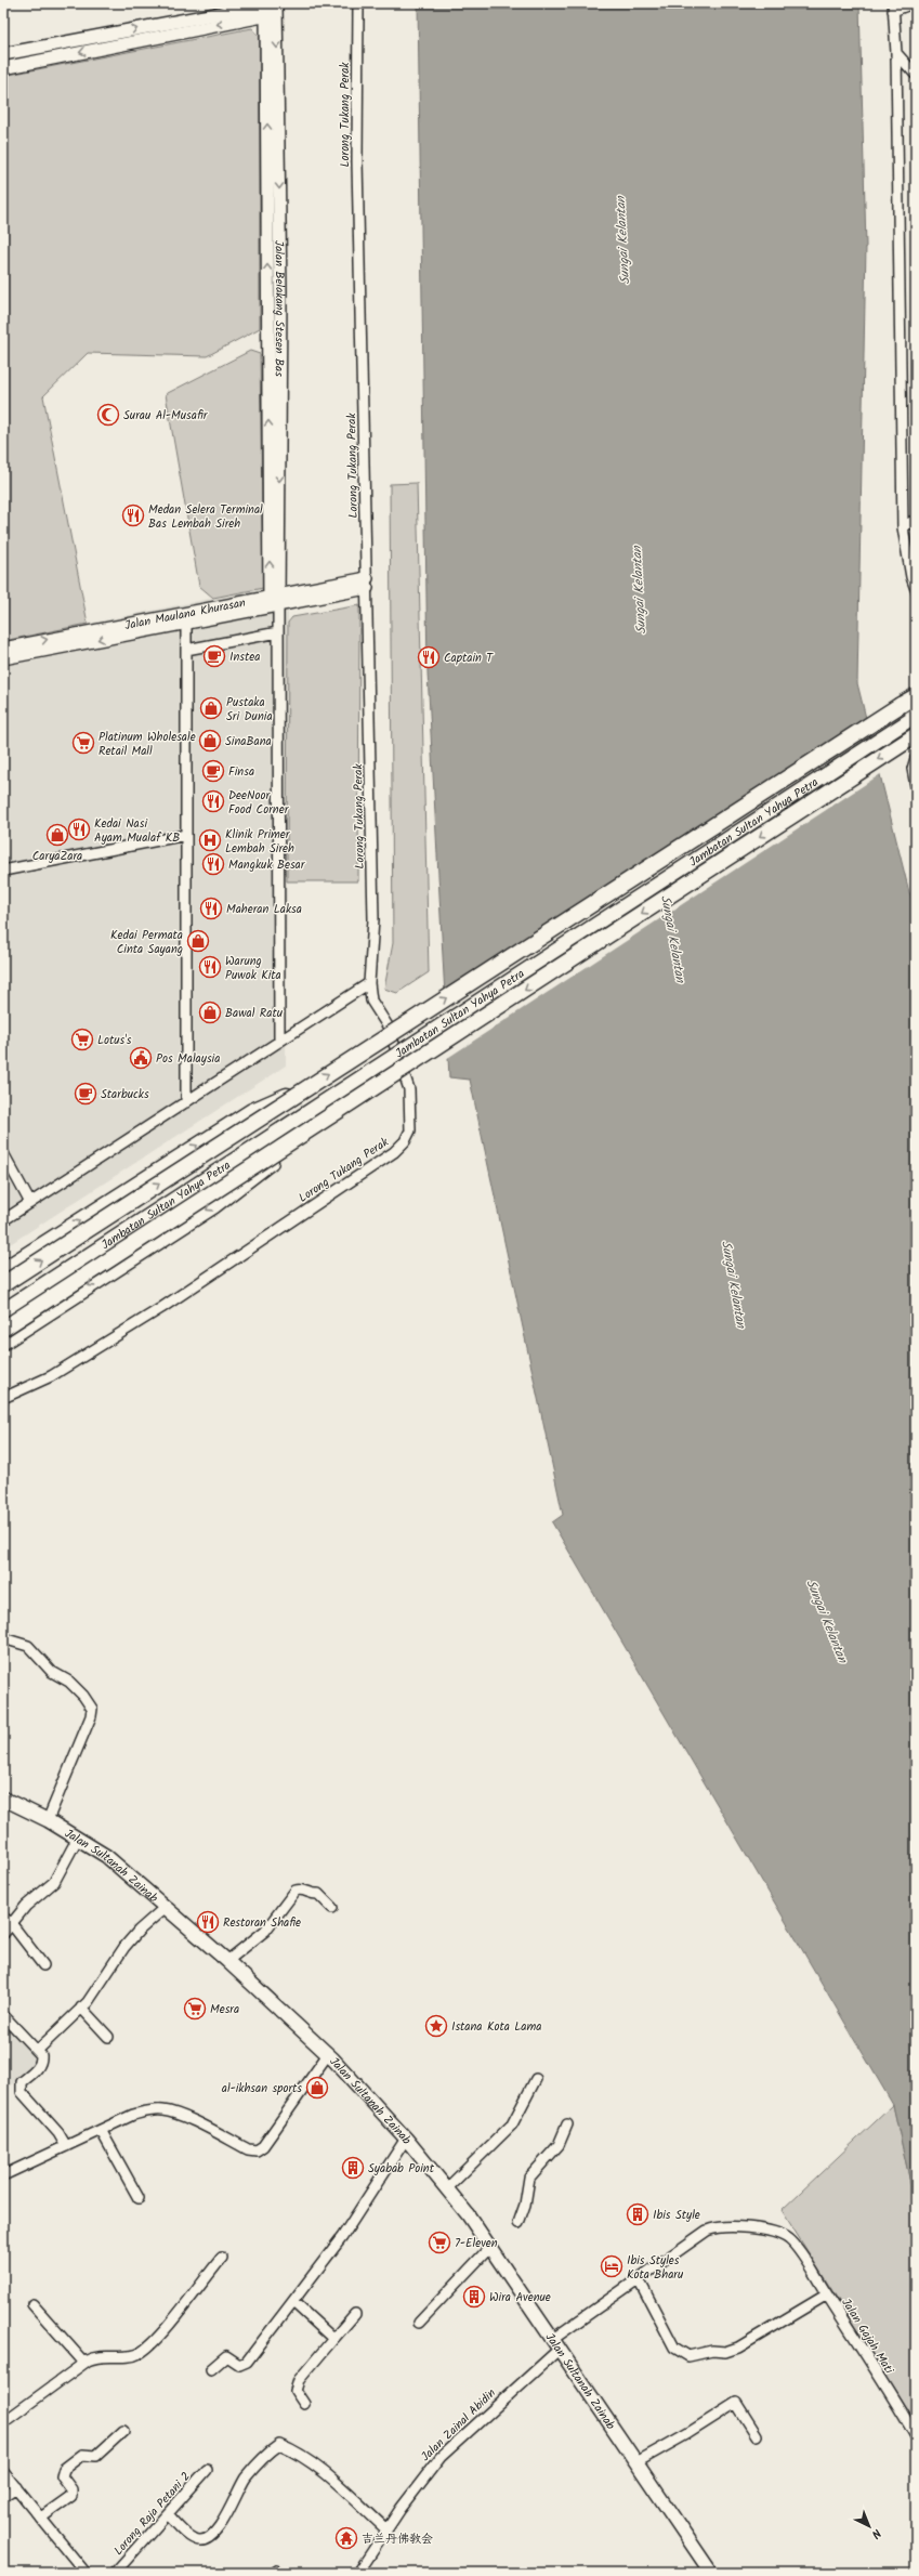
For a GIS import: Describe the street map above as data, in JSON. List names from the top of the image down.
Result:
{
  "streets": {
    "highway": ["Jambatan Sultan Yahya Petra"],
    "main road": ["Jalan Sultanah Zainab"],
    "street": [
      "Lorong Tukang Perak",
      "Jalan Belakang Stesen Bas",
      "Jalan Maulana Khurasan",
      "Jalan Gajah Mati",
      "Jalan Zainal Abidin",
      "Lorong Raja Petani 2"
    ]
  },
  "crossings": [
    ["Jalan Sultanah Zainab", "Jalan Zainal Abidin"],
    ["Jalan Gajah Mati", "Jalan Zainal Abidin"]
  ],
  "water": ["Sungai Kelantan"],
  "places": {
    "mosque": ["Surau Al-Musafir"],
    "restaurant": [
      "Medan Selera Terminal Bas Lembah Sireh",
      "Captain T",
      "DeeNoor Food Corner",
      "Kedai Nasi Ayam Mualaf KB",
      "Mangkuk Besar",
      "Maheran Laksa",
      "Warung Puwok Kita",
      "Restoran Shafie"
    ],
    "cafe": ["Instea", "Finsa", "Starbucks"],
    "shop": [
      "Pustaka Sri Dunia",
      "SinaBana",
      "CaryaZara",
      "Kedai Permata Cinta Sayang",
      "Bawal Ratu",
      "al-ikhsan sports"
    ],
    "supermarket": [
      "Platinum Wholesale Retail Mall",
      "Lotus's",
      "Mesra",
      "7-Eleven"
    ],
    "hospital": ["Klinik Primer Lembah Sireh"],
    "public building": ["Pos Malaysia"],
    "place": ["Istana Kota Lama"],
    "building": ["Syabab Point", "Ibis Style", "Wira Avenue"],
    "hotel": ["Ibis Styles Kota Bharu"],
    "temple": ["吉兰丹佛教会"]
  },
  "north": "bottom right"
}
